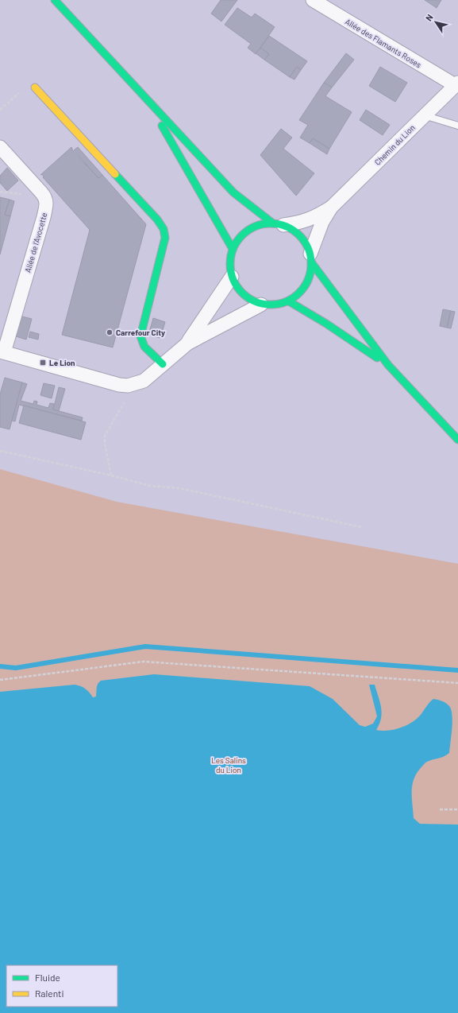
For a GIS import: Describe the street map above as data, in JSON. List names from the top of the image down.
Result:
{
  "streets": {
    "street": ["Allée des Flamants Roses", "Chemin du Lion", "Allée de l'Avocette"]
  },
  "crossings": [
    ["Allée des Flamants Roses", "Chemin du Lion"]
  ],
  "parks": ["Les Salins du Lion"],
  "places": {
    "other": ["Carrefour City"],
    "transit": ["Le Lion"]
  },
  "legend": ["Fluide", "Ralenti"],
  "north": "top left"
}
